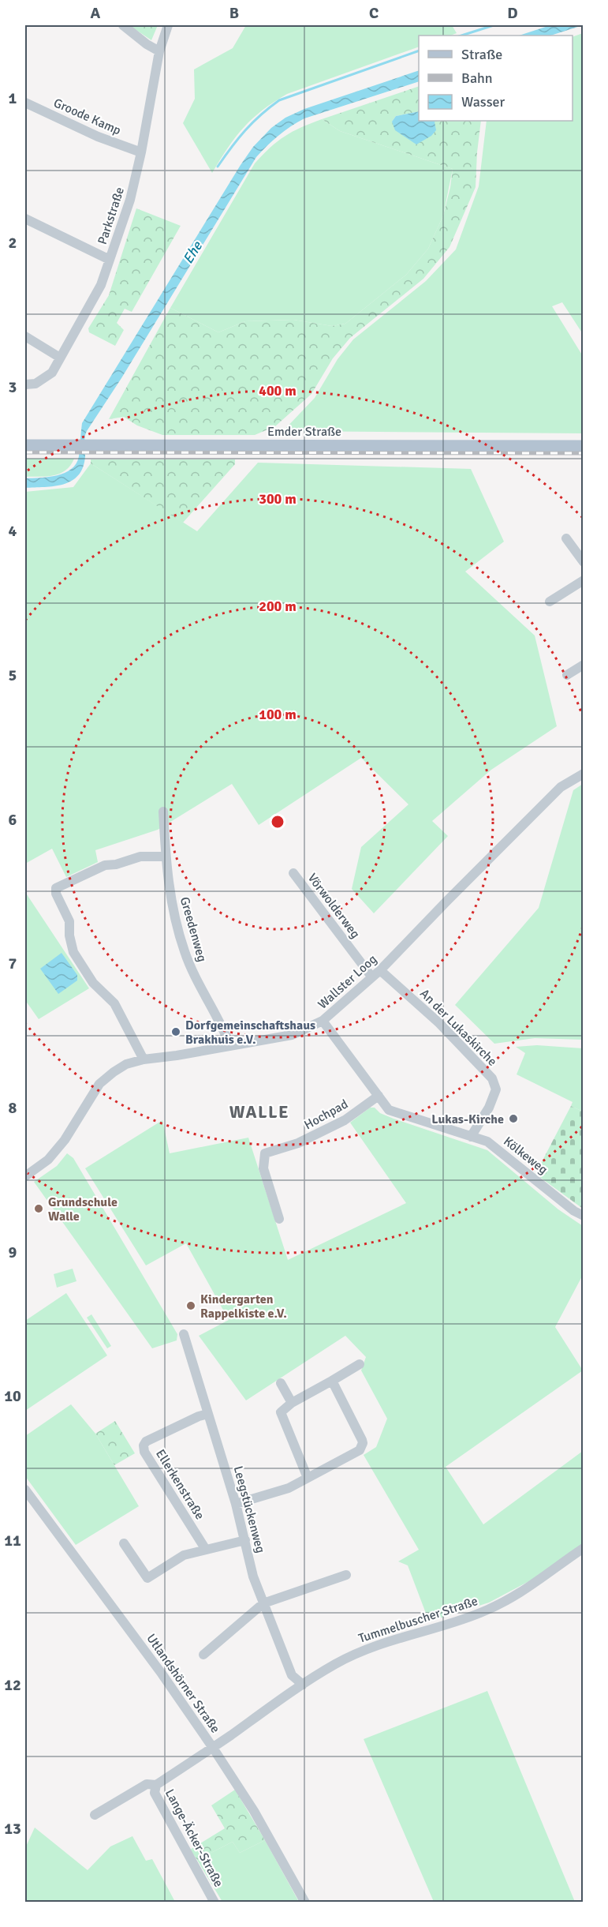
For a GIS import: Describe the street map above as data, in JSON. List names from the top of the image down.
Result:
{
  "streets": {
    "main road": ["Emder Straße"],
    "street": [
      "Groode Kamp",
      "Parkstraße",
      "Vörwolderweg",
      "Greedenweg",
      "Wallster Loog",
      "An der Lukaskirche",
      "Hochpad",
      "Kölkeweg",
      "Ellerkenstraße",
      "Leegstückenweg",
      "Tummelbuscher Straße",
      "Utlandshörner Straße",
      "Lange-Äcker-Straße"
    ]
  },
  "crossings": [
    ["Groode Kamp", "Parkstraße"],
    ["Vörwolderweg", "Wallster Loog"],
    ["Greedenweg", "Wallster Loog"],
    ["Wallster Loog", "An der Lukaskirche"],
    ["Wallster Loog", "Kölkeweg"],
    ["An der Lukaskirche", "Kölkeweg"],
    ["Hochpad", "Kölkeweg"],
    ["Ellerkenstraße", "Leegstückenweg"],
    ["Leegstückenweg", "Tummelbuscher Straße"],
    ["Tummelbuscher Straße", "Utlandshörner Straße"],
    ["Tummelbuscher Straße", "Lange-Äcker-Straße"],
    ["Utlandshörner Straße", "Lange-Äcker-Straße"]
  ],
  "districts": ["WALLE"],
  "water": ["Ehe"],
  "places": [
    "Dorfgemeinschaftshaus Brakhuis e.V.",
    "Lukas-Kirche",
    "Grundschule Walle",
    "Kindergarten Rappelkiste e.V."
  ],
  "legend": ["Straße", "Bahn", "Wasser"],
  "grid": {
    "columns": [
      "A",
      "B",
      "C",
      "D"
    ],
    "rows": [
      "1",
      "2",
      "3",
      "4",
      "5",
      "6",
      "7",
      "8",
      "9",
      "10",
      "11",
      "12",
      "13"
    ]
  },
  "rings": [
    "400 m",
    "300 m",
    "200 m",
    "100 m"
  ]
}
